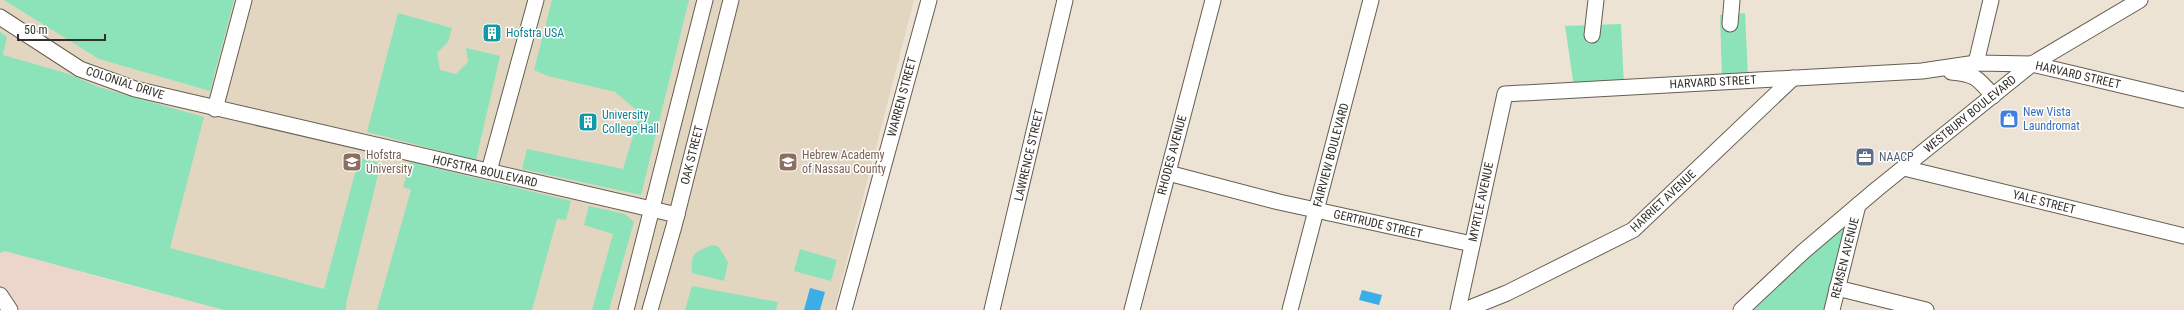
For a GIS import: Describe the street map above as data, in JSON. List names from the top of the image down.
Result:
{
  "streets": {
    "street": [
      "HARVARD STREET",
      "COLONIAL DRIVE",
      "WARREN STREET",
      "WESTBURY BOULEVARD",
      "OAK STREET",
      "LAWRENCE STREET",
      "RHODES AVENUE",
      "FAIRVIEW BOULEVARD",
      "HOFSTRA BOULEVARD",
      "HARRIET AVENUE",
      "MYRTLE AVENUE",
      "YALE STREET",
      "GERTRUDE STREET",
      "REMSEN AVENUE"
    ]
  },
  "crossings": [
    ["HARVARD STREET", "WESTBURY BOULEVARD"],
    ["HARVARD STREET", "HARRIET AVENUE"],
    ["HARVARD STREET", "MYRTLE AVENUE"],
    ["COLONIAL DRIVE", "HOFSTRA BOULEVARD"],
    ["WESTBURY BOULEVARD", "YALE STREET"],
    ["WESTBURY BOULEVARD", "REMSEN AVENUE"],
    ["OAK STREET", "HOFSTRA BOULEVARD"],
    ["RHODES AVENUE", "GERTRUDE STREET"],
    ["FAIRVIEW BOULEVARD", "GERTRUDE STREET"],
    ["MYRTLE AVENUE", "GERTRUDE STREET"]
  ],
  "places": {
    "building": ["Hofstra USA", "University College Hall"],
    "shop": ["New Vista Laundromat"],
    "office": ["NAACP"],
    "school or university": ["Hofstra University", "Hebrew Academy of Nassau County"]
  },
  "scale_bar": "50 m"
}
